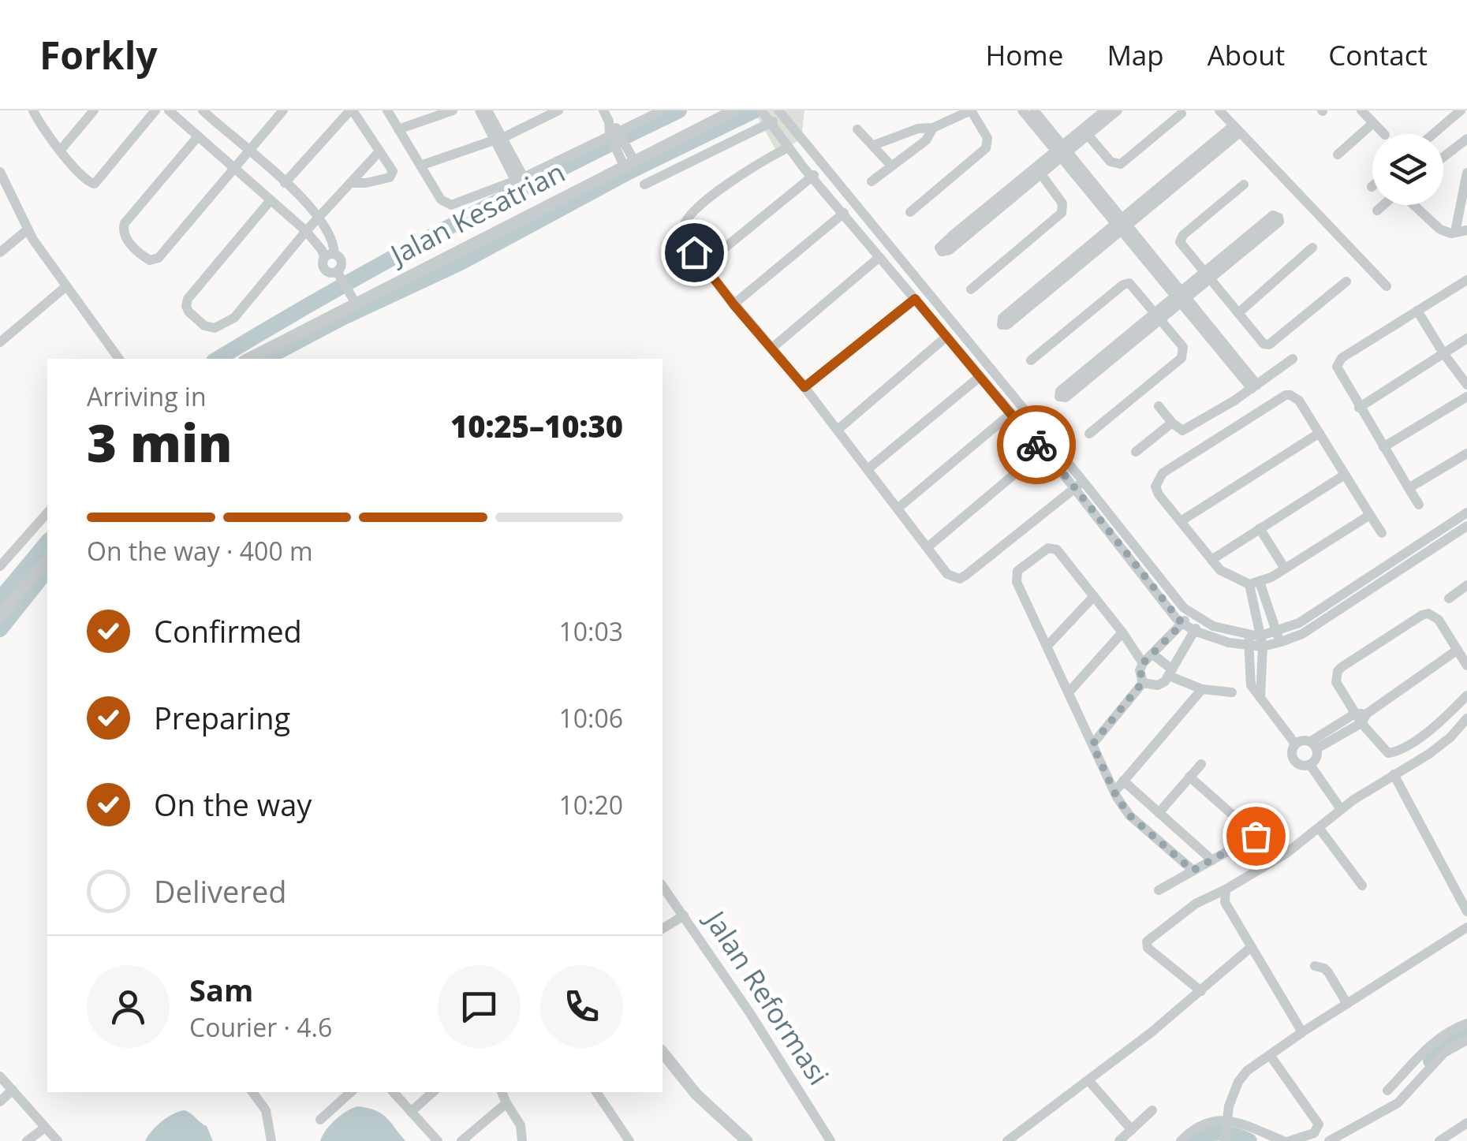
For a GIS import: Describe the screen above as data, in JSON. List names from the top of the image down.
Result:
{
  "streets": {
    "street": ["Jalan Kesatrian", "Jalan Reformasi"]
  },
  "page": {
    "header": "Forkly",
    "nav": [
      "Home",
      "Map",
      "About",
      "Contact"
    ],
    "heading": ["3 min", "Arriving in", "10:25–10:30"],
    "panel": ["Sam", "Courier · 4.6"],
    "bar": "On the way · 400 m",
    "list": [
      ["Confirmed", "10:03"],
      ["Preparing", "10:06"],
      ["On the way", "10:20"],
      "Delivered"
    ]
  }
}
